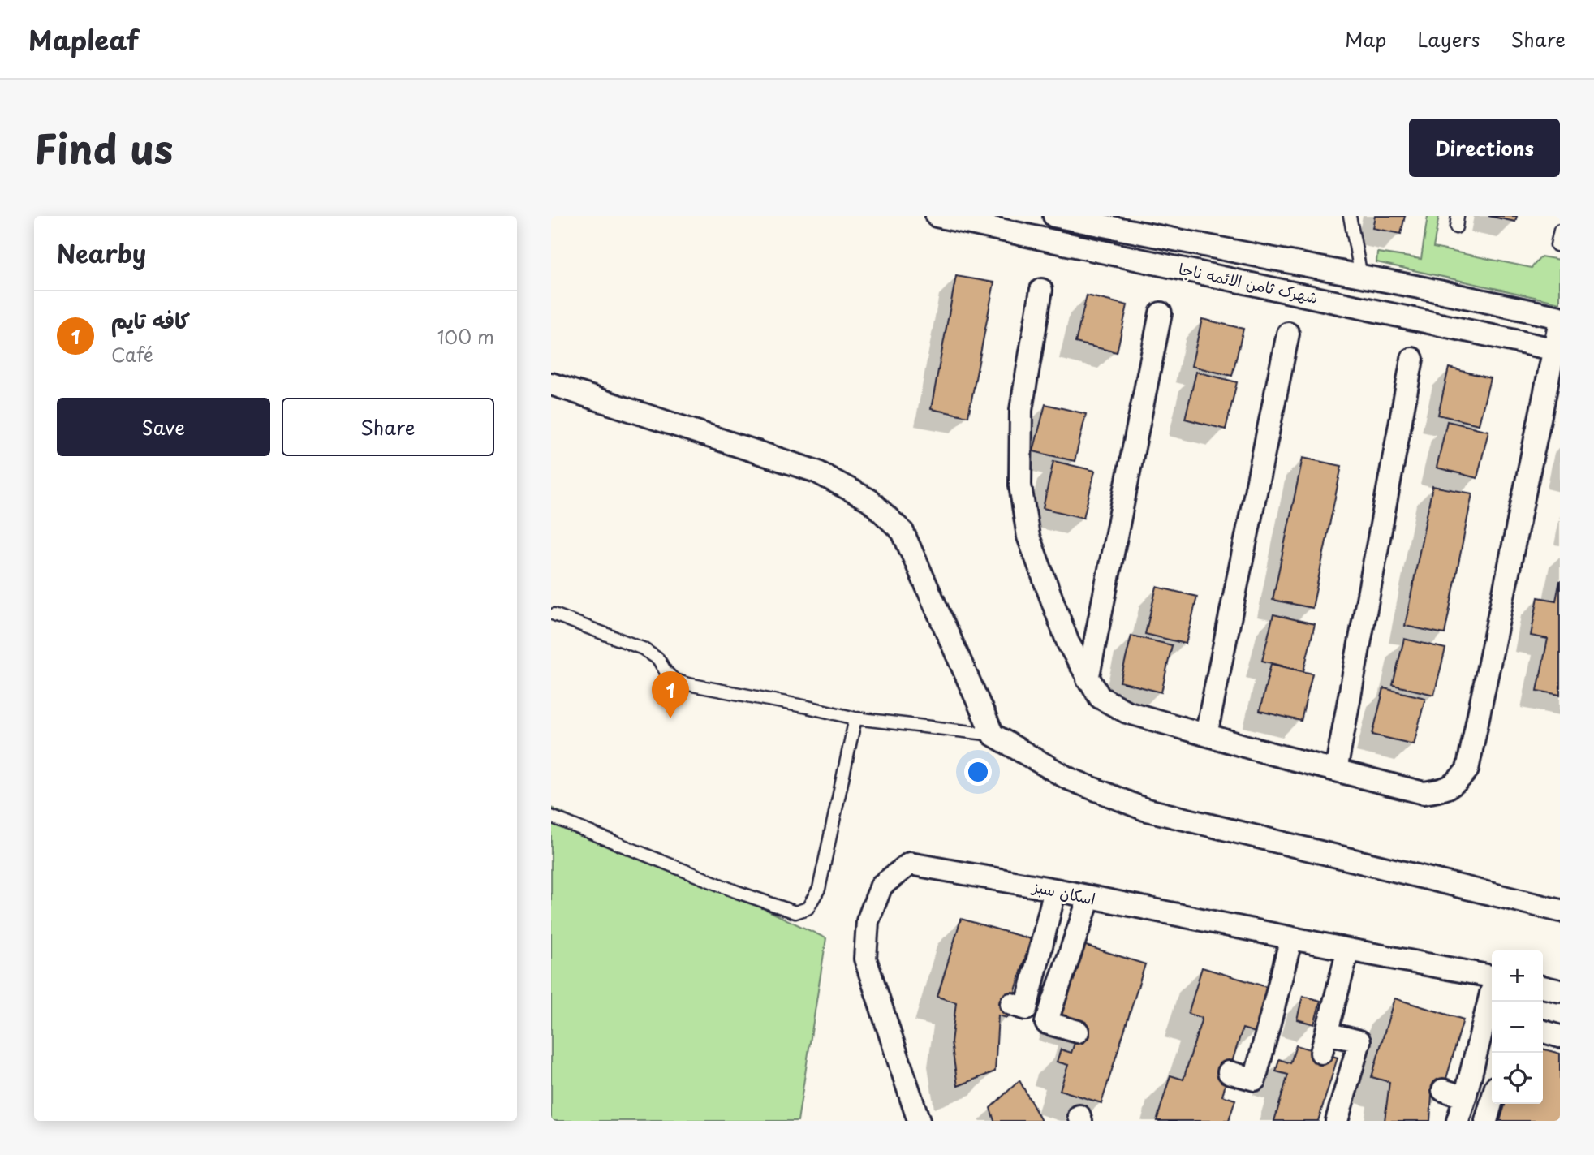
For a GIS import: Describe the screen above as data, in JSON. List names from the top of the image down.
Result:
{
  "streets": {
    "street": ["شهرک ثامن الائمه ناجا", "اسکان سبز"]
  },
  "page": {
    "header": "Mapleaf",
    "nav": ["Map", "Layers", "Share"],
    "title": "Find us",
    "buttons": [
      "Directions",
      ["Save", "Share"]
    ],
    "heading": "Nearby",
    "list": [
      {
        "mark": "1",
        "name": "کافه تایم",
        "note": "Café",
        "value": "100 m"
      }
    ],
    "pins": "1",
    "map_buttons": ["+", "−"]
  }
}
